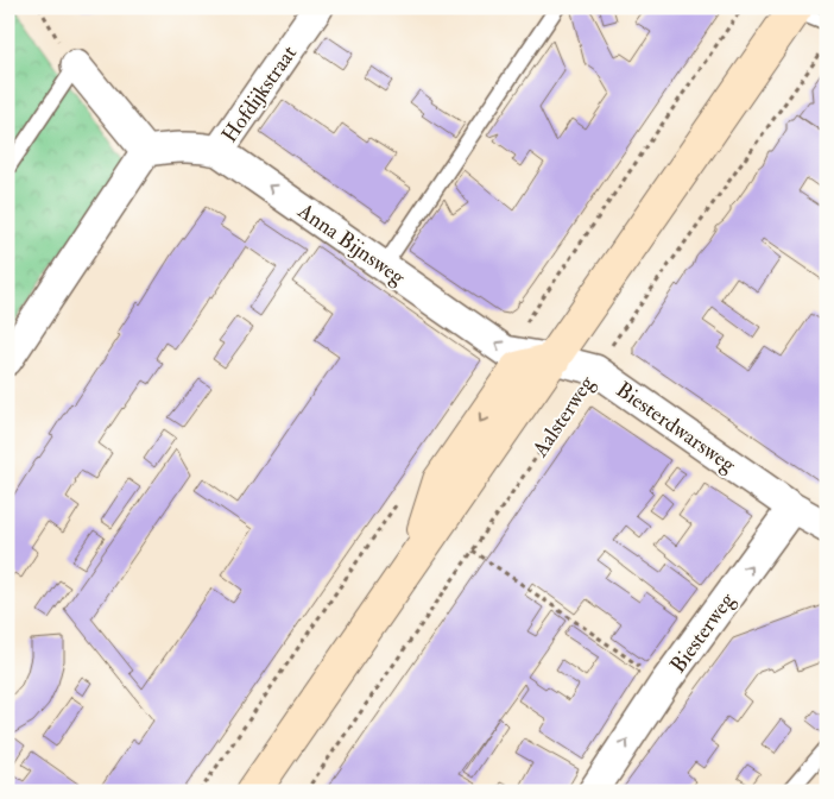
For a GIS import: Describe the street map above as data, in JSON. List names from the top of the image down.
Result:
{
  "streets": {
    "main road": ["Aalsterweg"],
    "street": [
      "Hofdijkstraat",
      "Anna Bijnsweg",
      "Biesterdwarsweg",
      "Biesterweg"
    ]
  },
  "crossings": [
    ["Hofdijkstraat", "Anna Bijnsweg"],
    ["Anna Bijnsweg", "Aalsterweg"],
    ["Anna Bijnsweg", "Biesterdwarsweg"],
    ["Aalsterweg", "Biesterdwarsweg"],
    ["Biesterdwarsweg", "Biesterweg"]
  ],
  "one_way": ["Anna Bijnsweg", "Biesterweg"]
}
